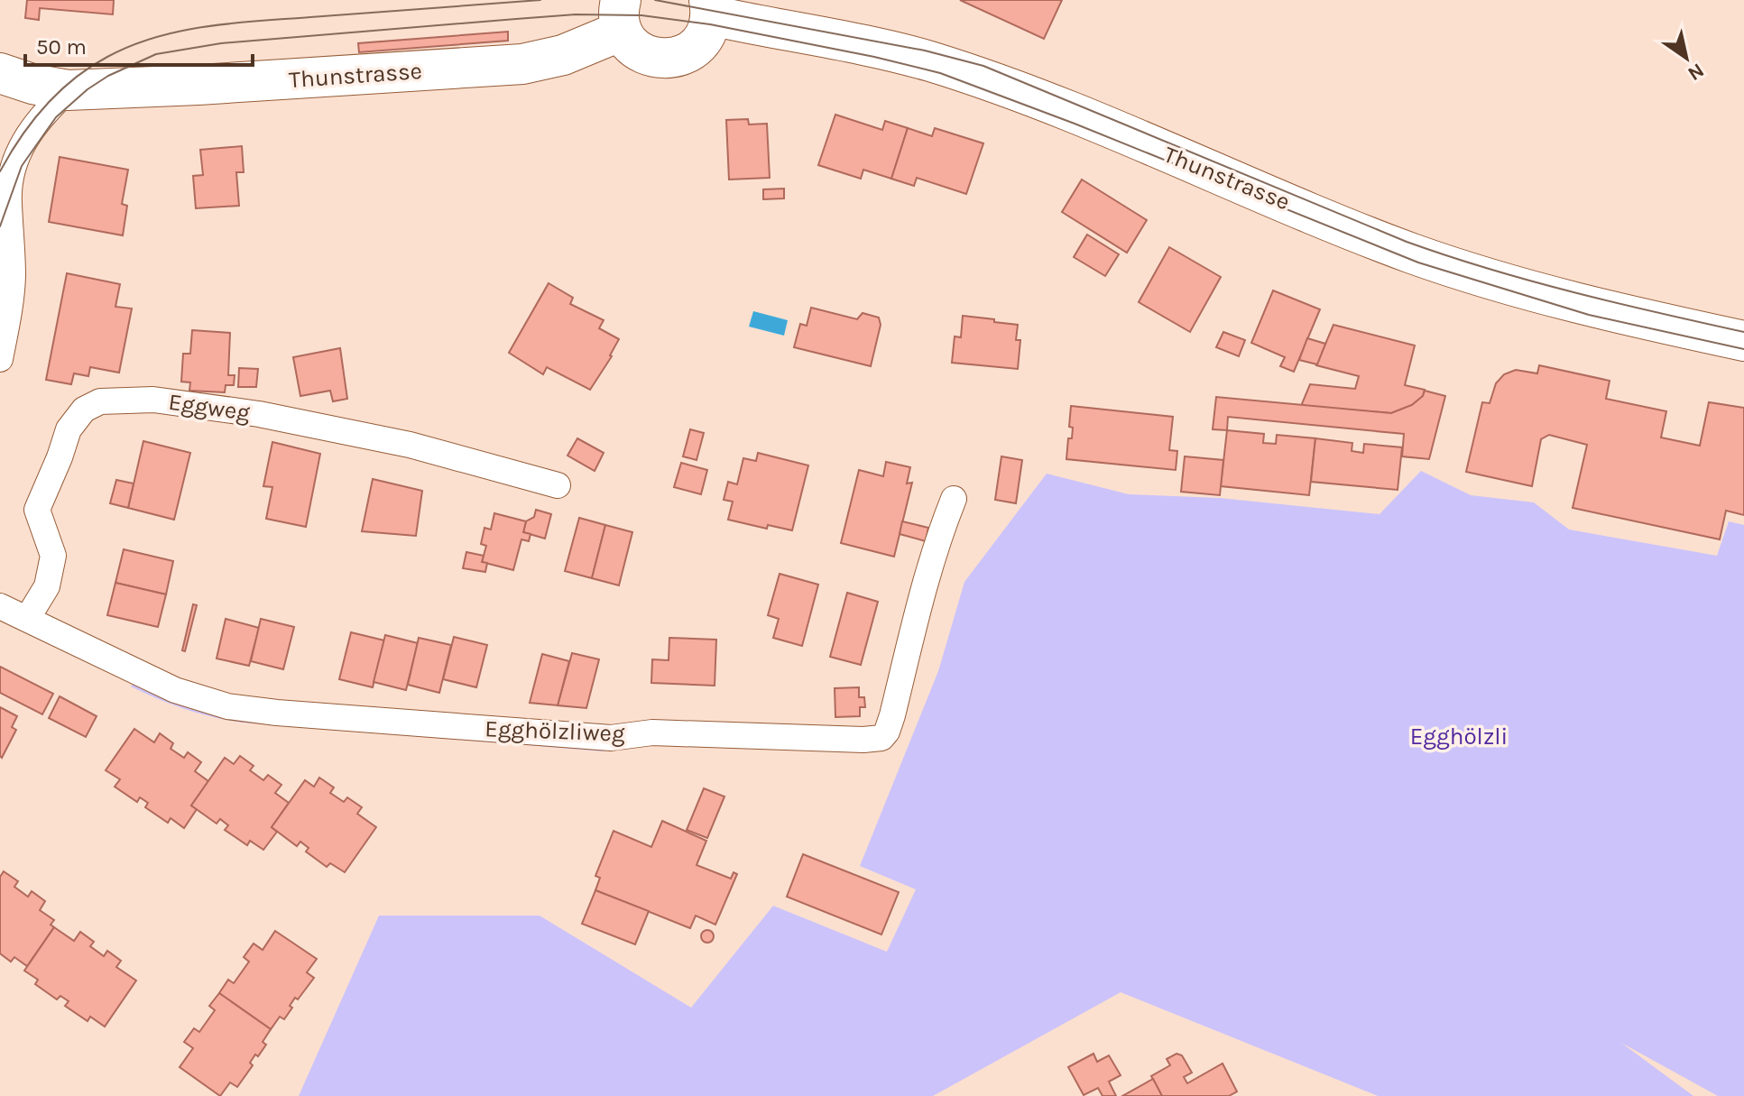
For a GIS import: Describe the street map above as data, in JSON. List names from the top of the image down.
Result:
{
  "streets": {
    "main road": ["Thunstrasse"],
    "street": ["Eggweg", "Egghölzliweg"]
  },
  "crossings": [
    ["Eggweg", "Egghölzliweg"]
  ],
  "parks": ["Egghölzli"],
  "scale_bar": "50 m",
  "north": "bottom right"
}
